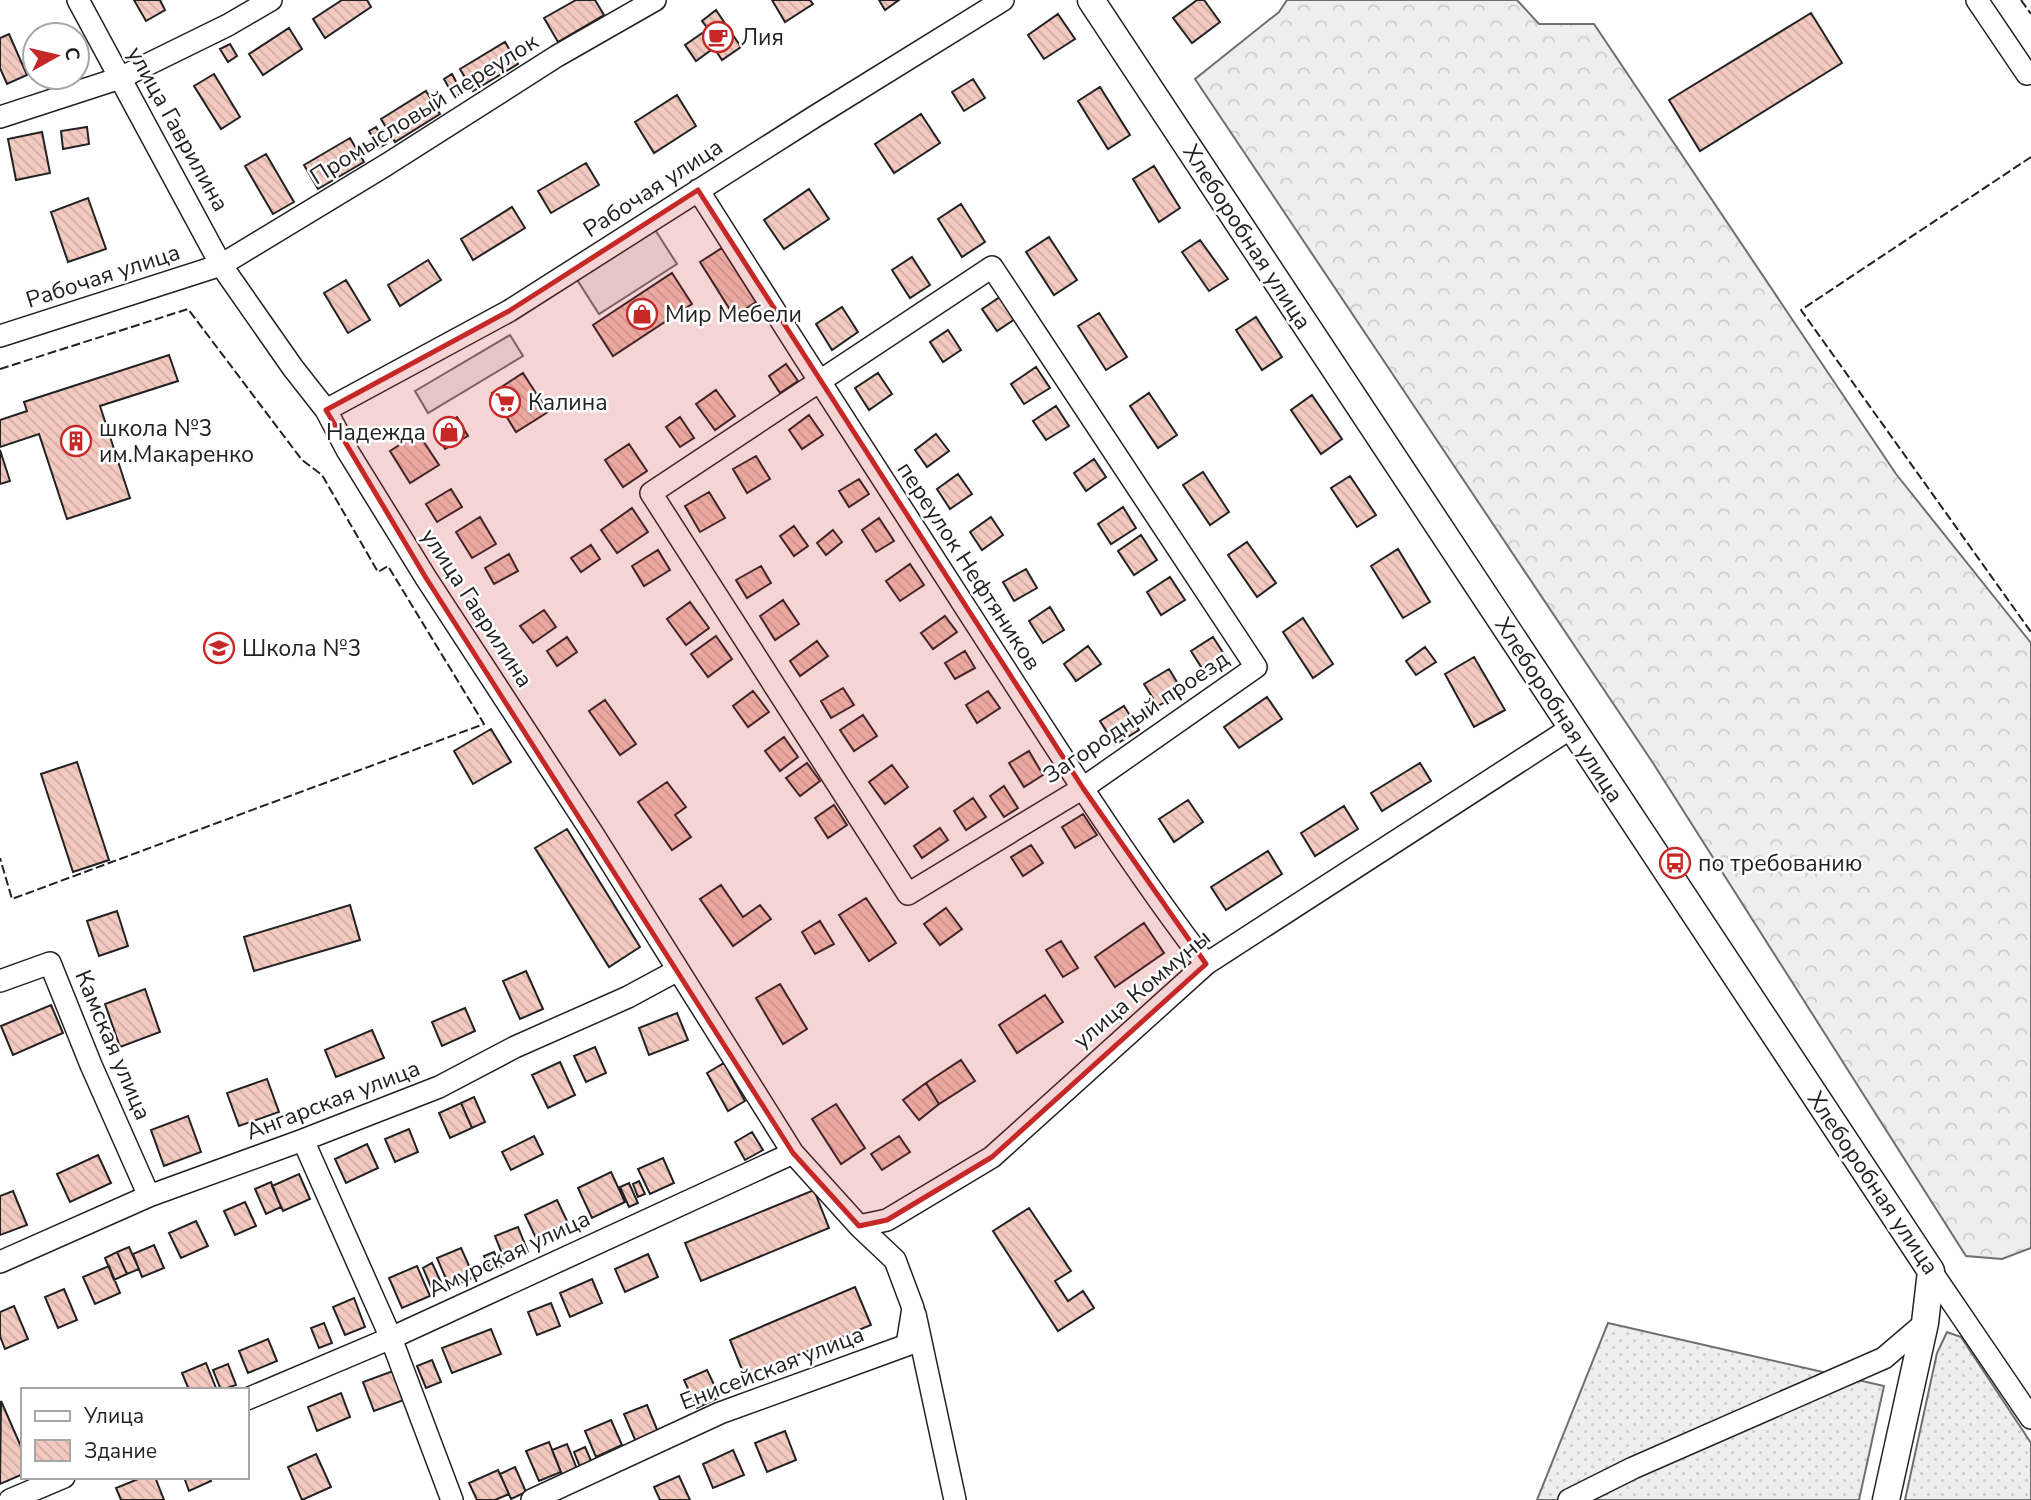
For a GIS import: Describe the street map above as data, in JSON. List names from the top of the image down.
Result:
{
  "streets": {
    "main road": ["Хлеборобная улица"],
    "street": [
      "Промысловый переулок",
      "улица Гаврилина",
      "Рабочая улица",
      "переулок Нефтяников",
      "Загородный проезд",
      "улица Коммуны",
      "Камская улица",
      "Ангарская улица",
      "Амурская улица",
      "Енисейская улица"
    ]
  },
  "crossings": [
    ["Промысловый переулок", "улица Гаврилина"],
    ["Промысловый переулок", "Рабочая улица"],
    ["улица Гаврилина", "Рабочая улица"],
    ["улица Гаврилина", "улица Коммуны"],
    ["улица Гаврилина", "Ангарская улица"],
    ["улица Гаврилина", "Амурская улица"],
    ["Рабочая улица", "переулок Нефтяников"],
    ["Хлеборобная улица", "улица Коммуны"],
    ["переулок Нефтяников", "Загородный проезд"],
    ["переулок Нефтяников", "улица Коммуны"],
    ["Камская улица", "Ангарская улица"]
  ],
  "places": {
    "cafe": ["Лия"],
    "shop": ["Мир Мебели", "Надежда"],
    "supermarket": ["Калина"],
    "building": ["школа №3 им.Макаренко"],
    "school or university": ["Школа №3"],
    "bus stop": ["по требованию"]
  },
  "legend": ["Улица", "Здание"],
  "north": "right"
}
